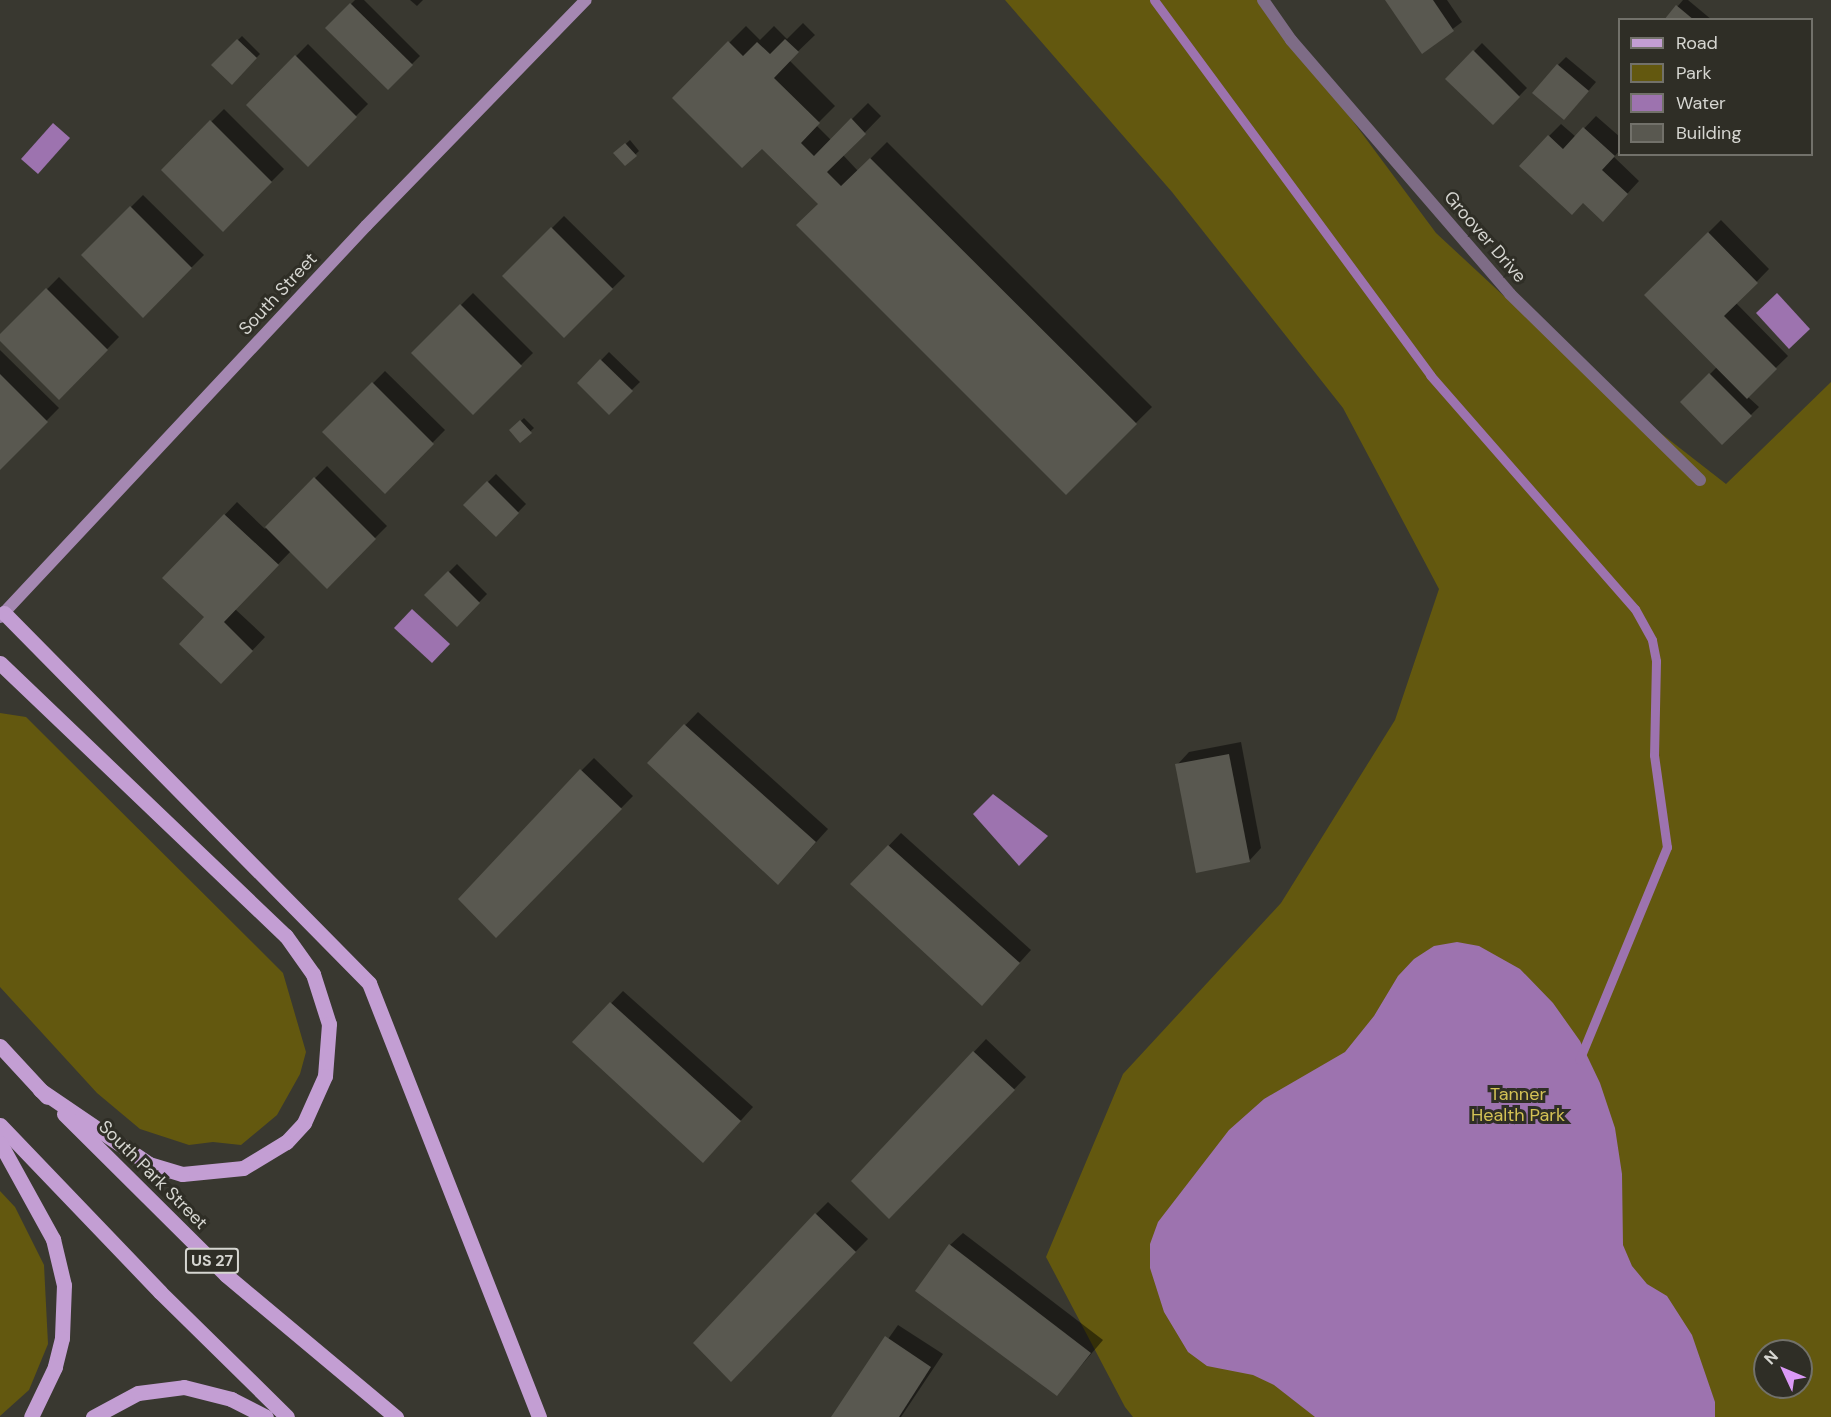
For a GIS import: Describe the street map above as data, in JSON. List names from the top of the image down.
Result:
{
  "streets": {
    "main road": ["South Park Street", "US 27"],
    "street": ["Groover Drive", "South Street"]
  },
  "parks": ["Tanner Health Park"],
  "legend": [
    "Road",
    "Park",
    "Water",
    "Building"
  ],
  "north": "top left"
}
